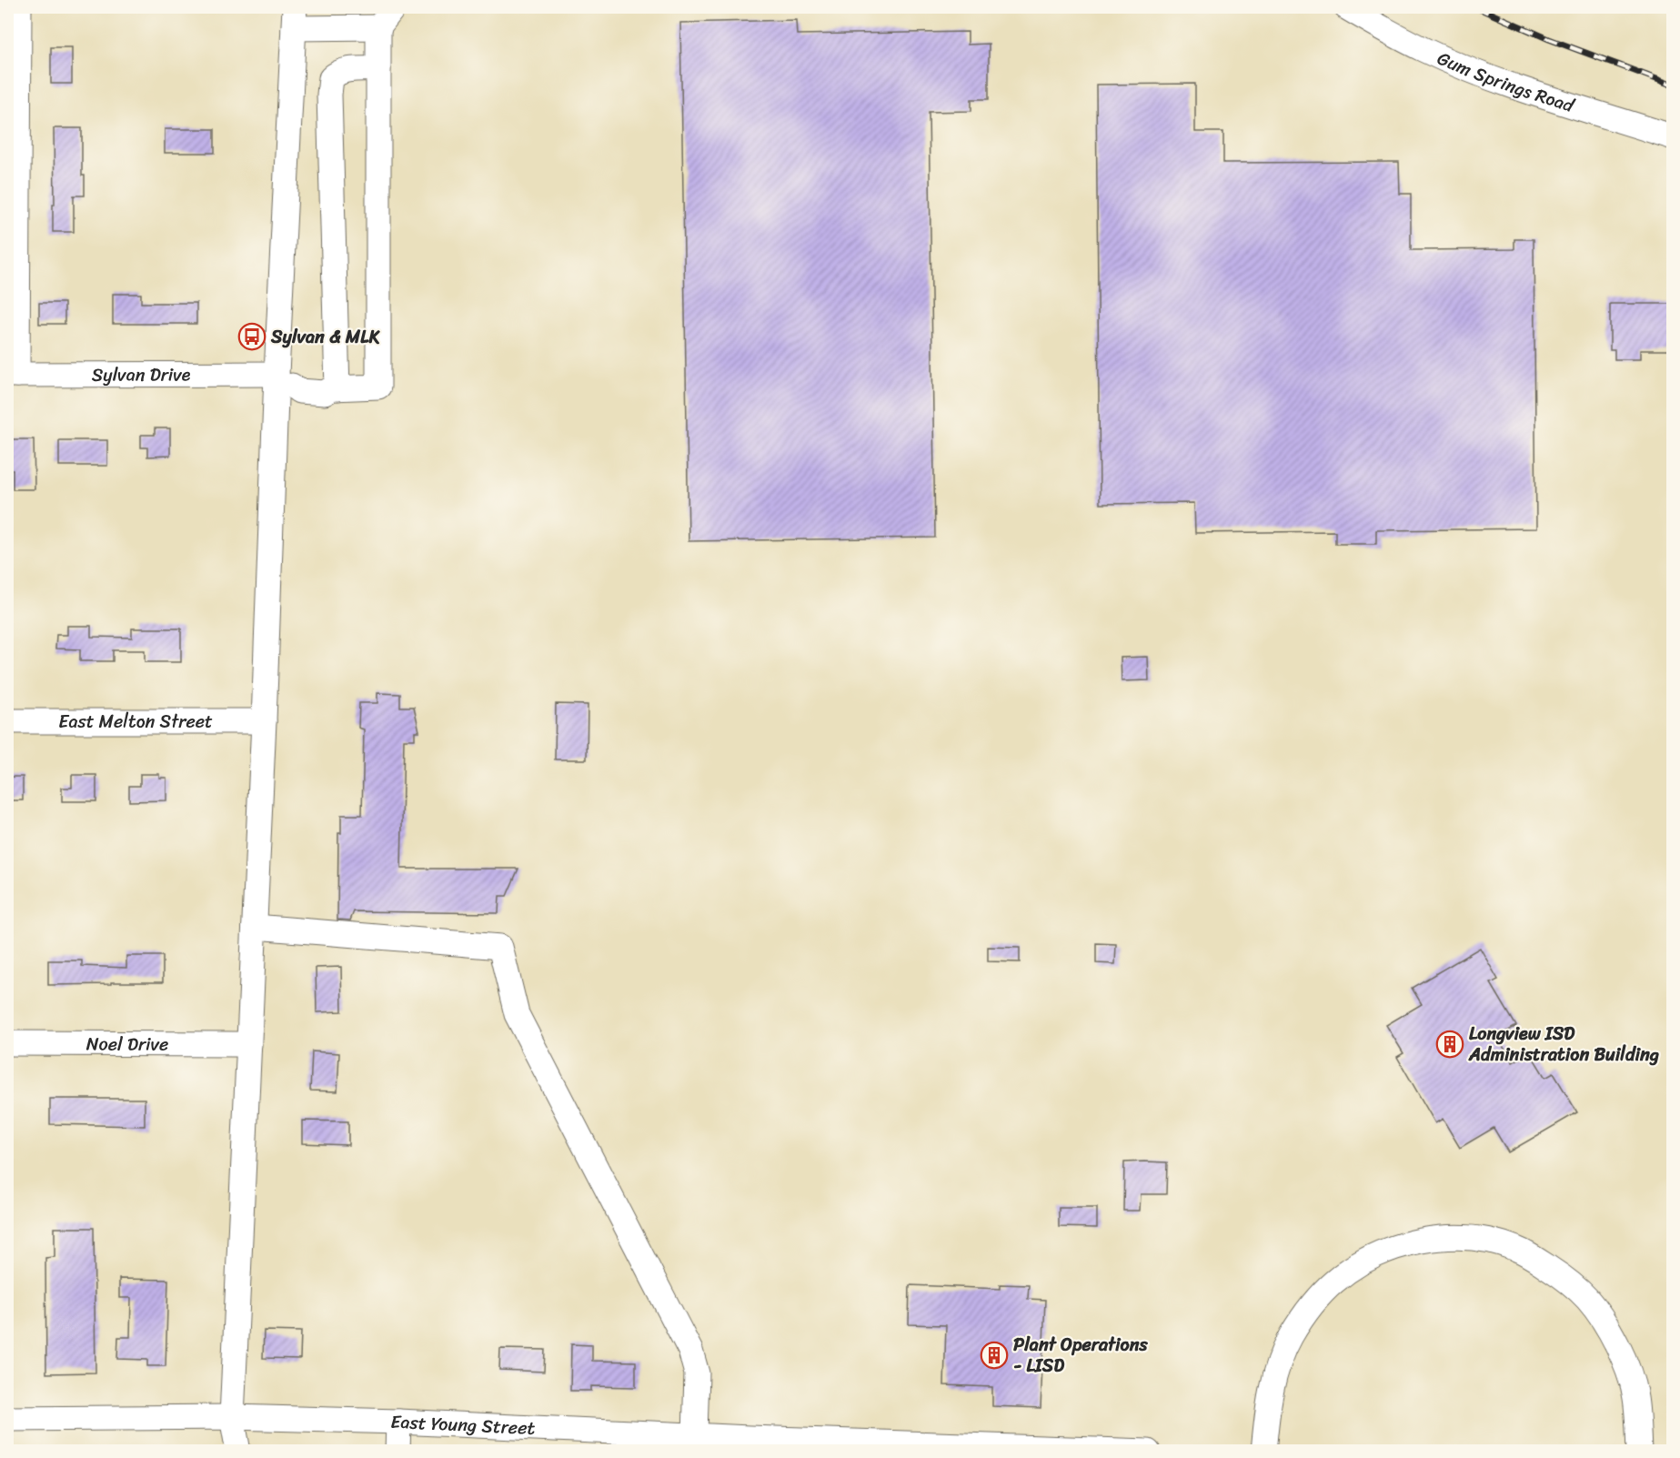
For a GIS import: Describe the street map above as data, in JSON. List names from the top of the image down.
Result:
{
  "streets": {
    "street": [
      "Gum Springs Road",
      "Sylvan Drive",
      "East Melton Street",
      "Noel Drive",
      "East Young Street"
    ]
  },
  "places": {
    "bus stop": ["Sylvan & MLK"],
    "building": ["Longview ISD Administration Building", "Plant Operations - LISD"]
  }
}
